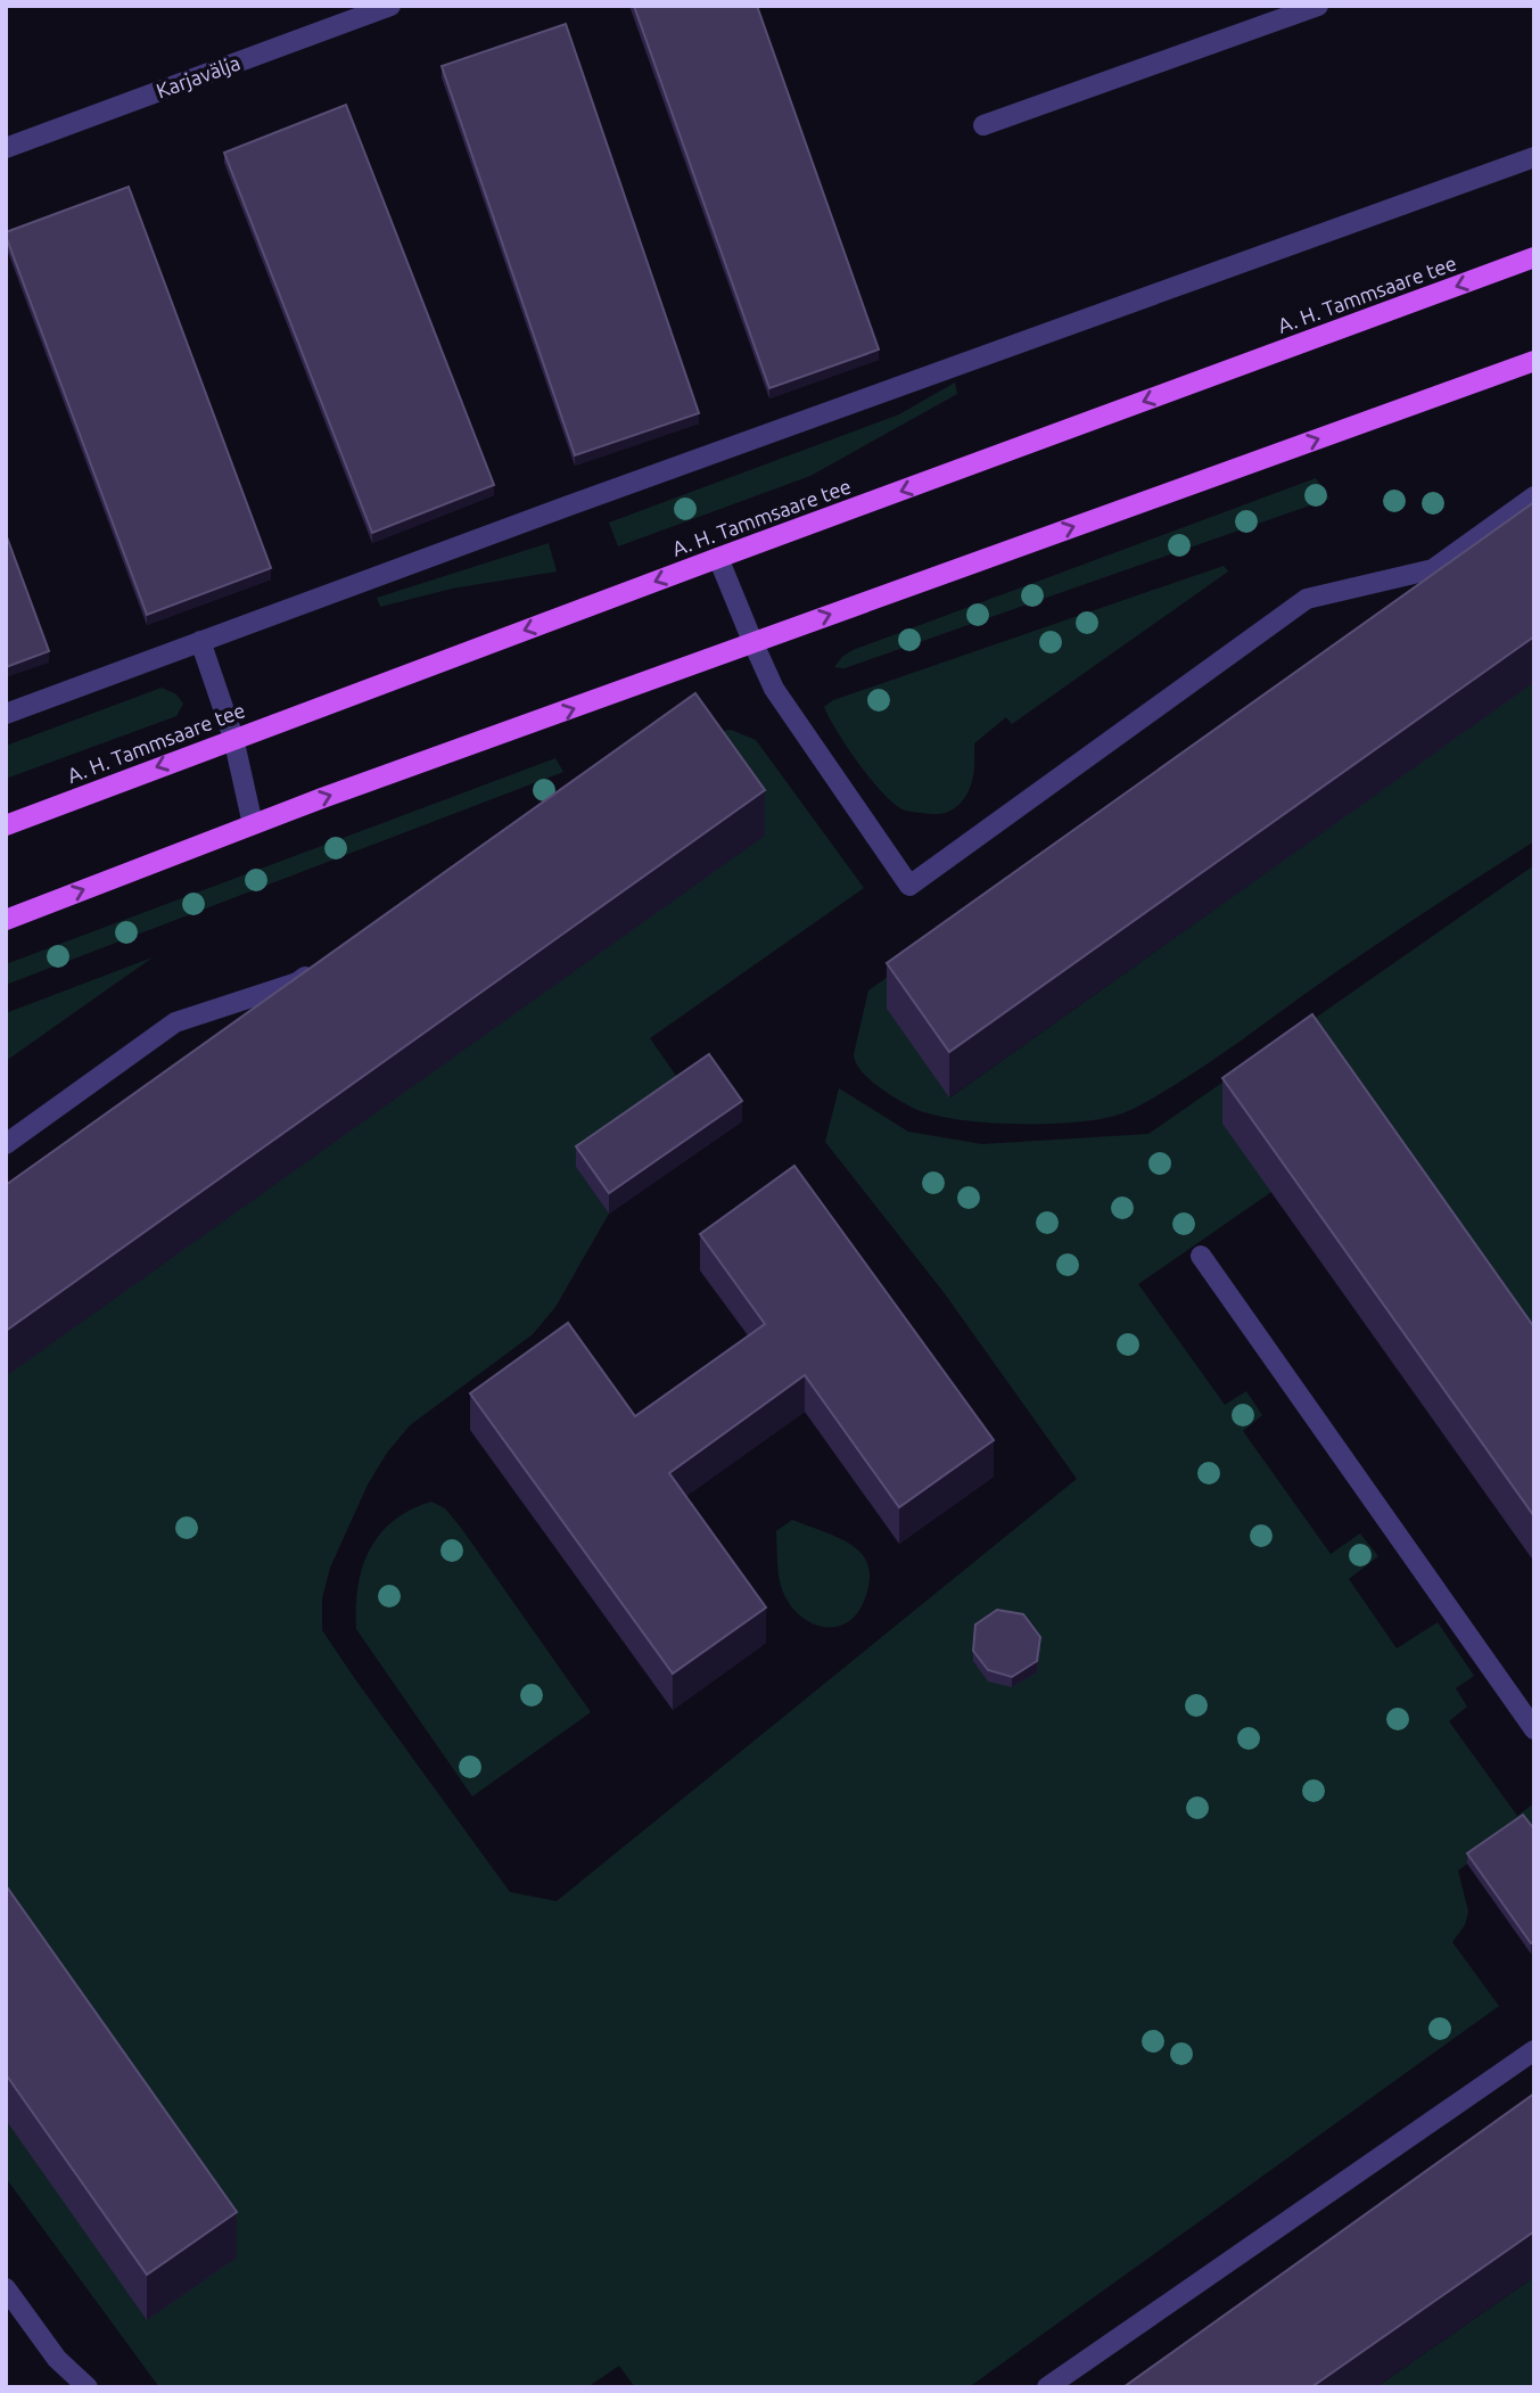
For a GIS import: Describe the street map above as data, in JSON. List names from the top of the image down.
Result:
{
  "streets": {
    "main road": ["A. H. Tammsaare tee"],
    "street": ["Karjavälja"]
  }
}
